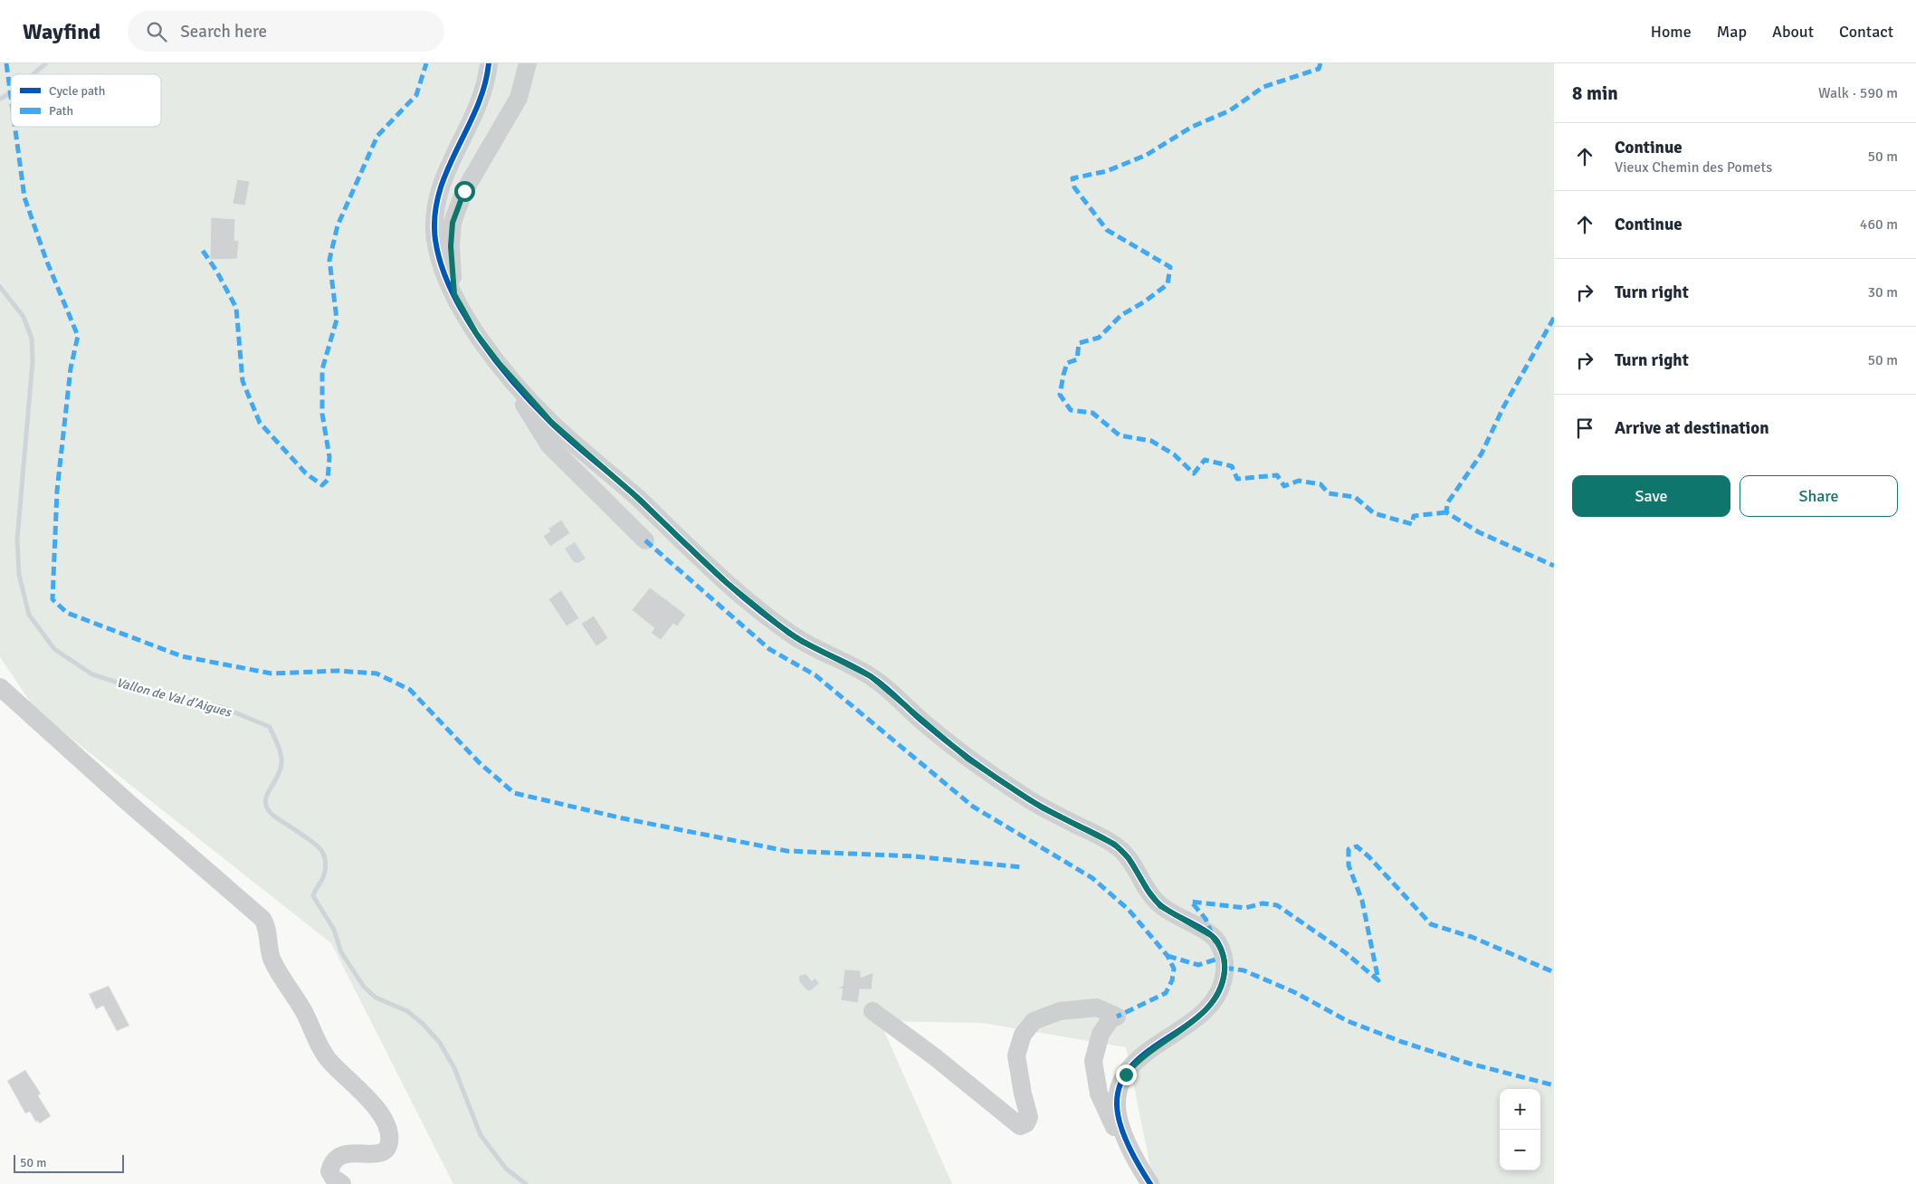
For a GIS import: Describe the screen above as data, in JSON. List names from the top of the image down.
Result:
{
  "water": ["Vallon de Val d'Aigues"],
  "legend": ["Cycle path", "Path"],
  "scale_bar": "50 m",
  "page": {
    "header": "Wayfind",
    "search": "Search here",
    "nav": [
      "Home",
      "Map",
      "About",
      "Contact"
    ],
    "heading": ["8 min", "Walk · 590 m"],
    "list": [
      ["Continue", "Vieux Chemin des Pomets", "50 m"],
      ["Continue", "460 m"],
      ["Turn right", "30 m"],
      ["Turn right", "50 m"],
      "Arrive at destination"
    ],
    "buttons": ["Save", "Share"],
    "map_buttons": ["+", "−"],
    "scale": "50 m"
  }
}
